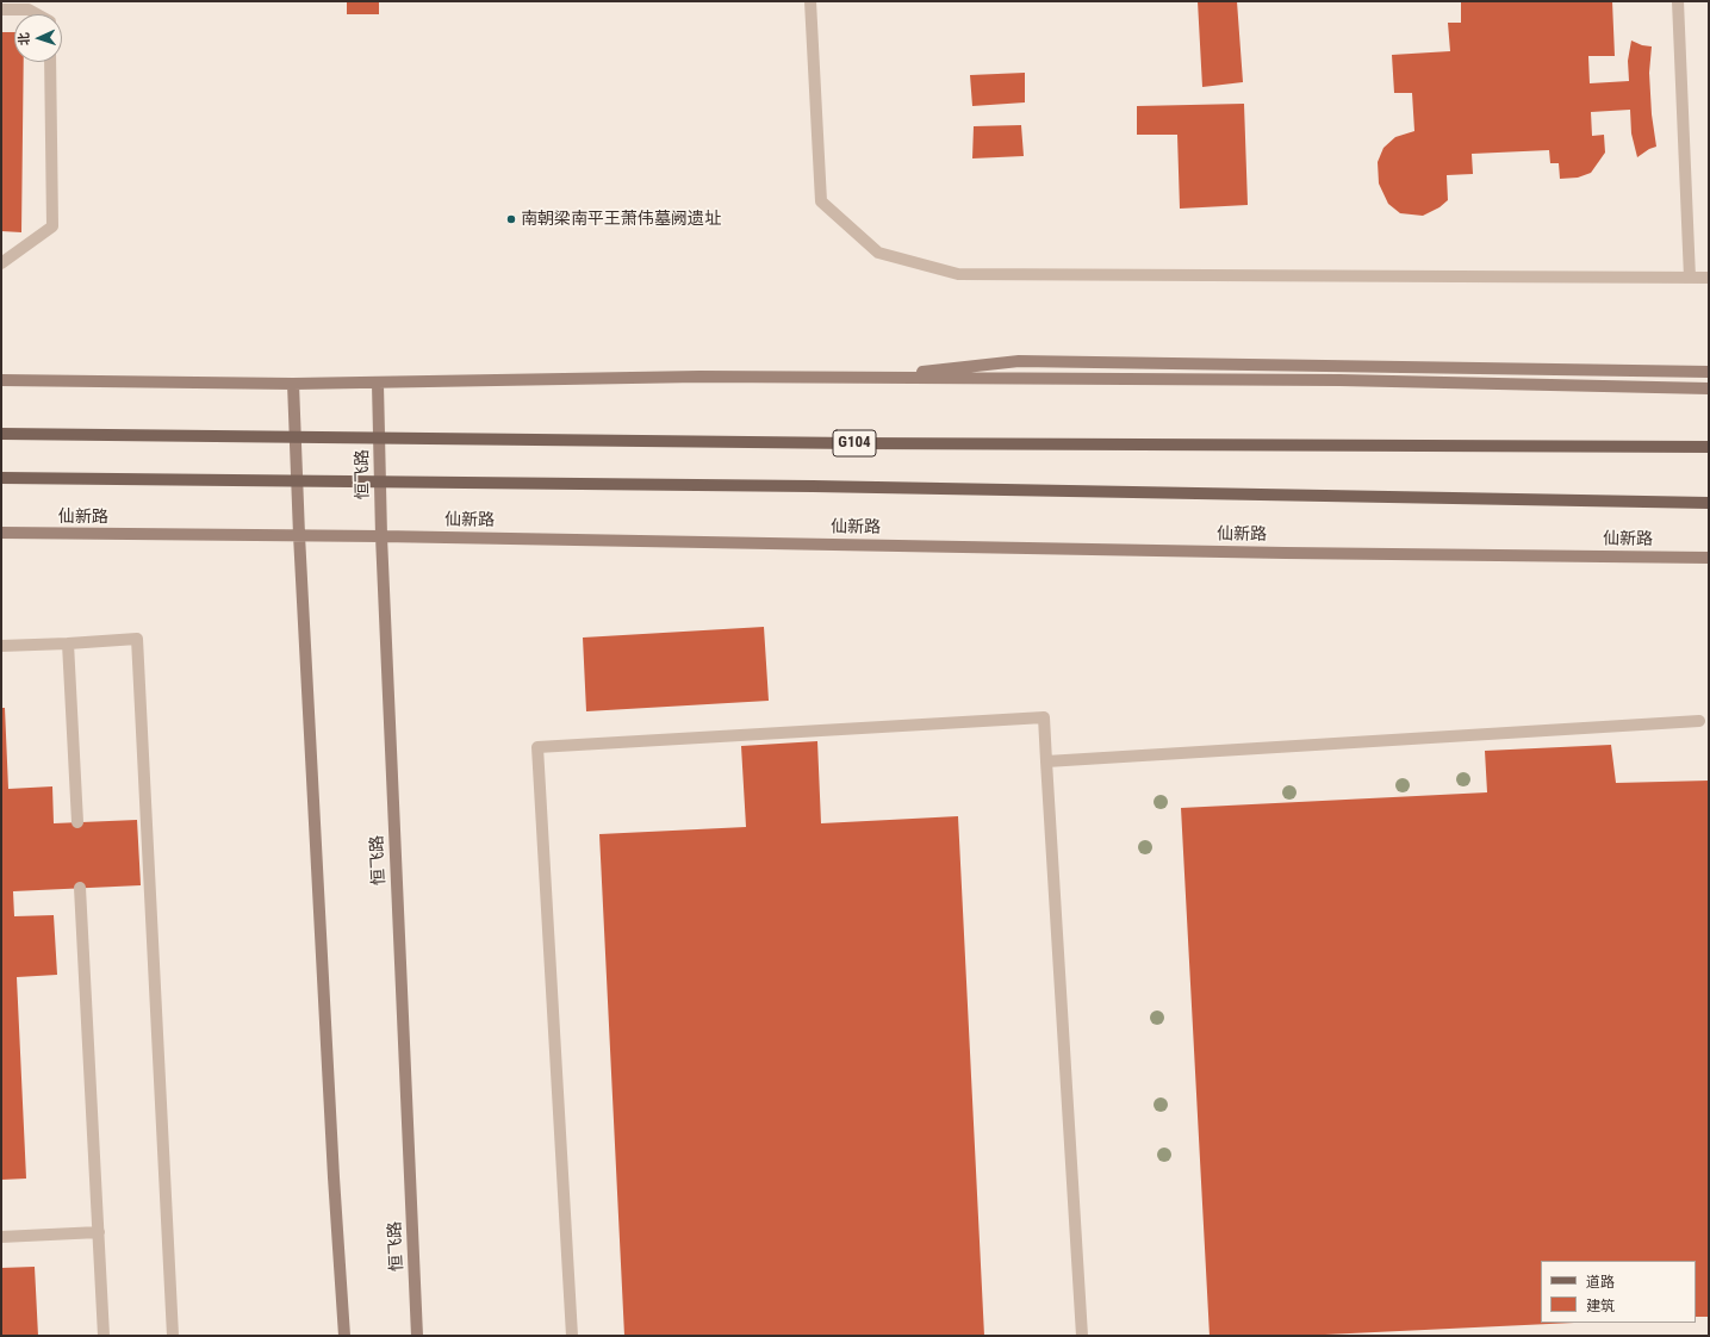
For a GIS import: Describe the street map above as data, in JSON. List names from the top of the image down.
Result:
{
  "streets": {
    "main road": ["G104", "恒飞路", "仙新路"]
  },
  "crossings": [
    ["恒飞路", "仙新路"]
  ],
  "places": ["南朝梁南平王萧伟墓阙遗址"],
  "legend": ["道路", "建筑"],
  "north": "left"
}
